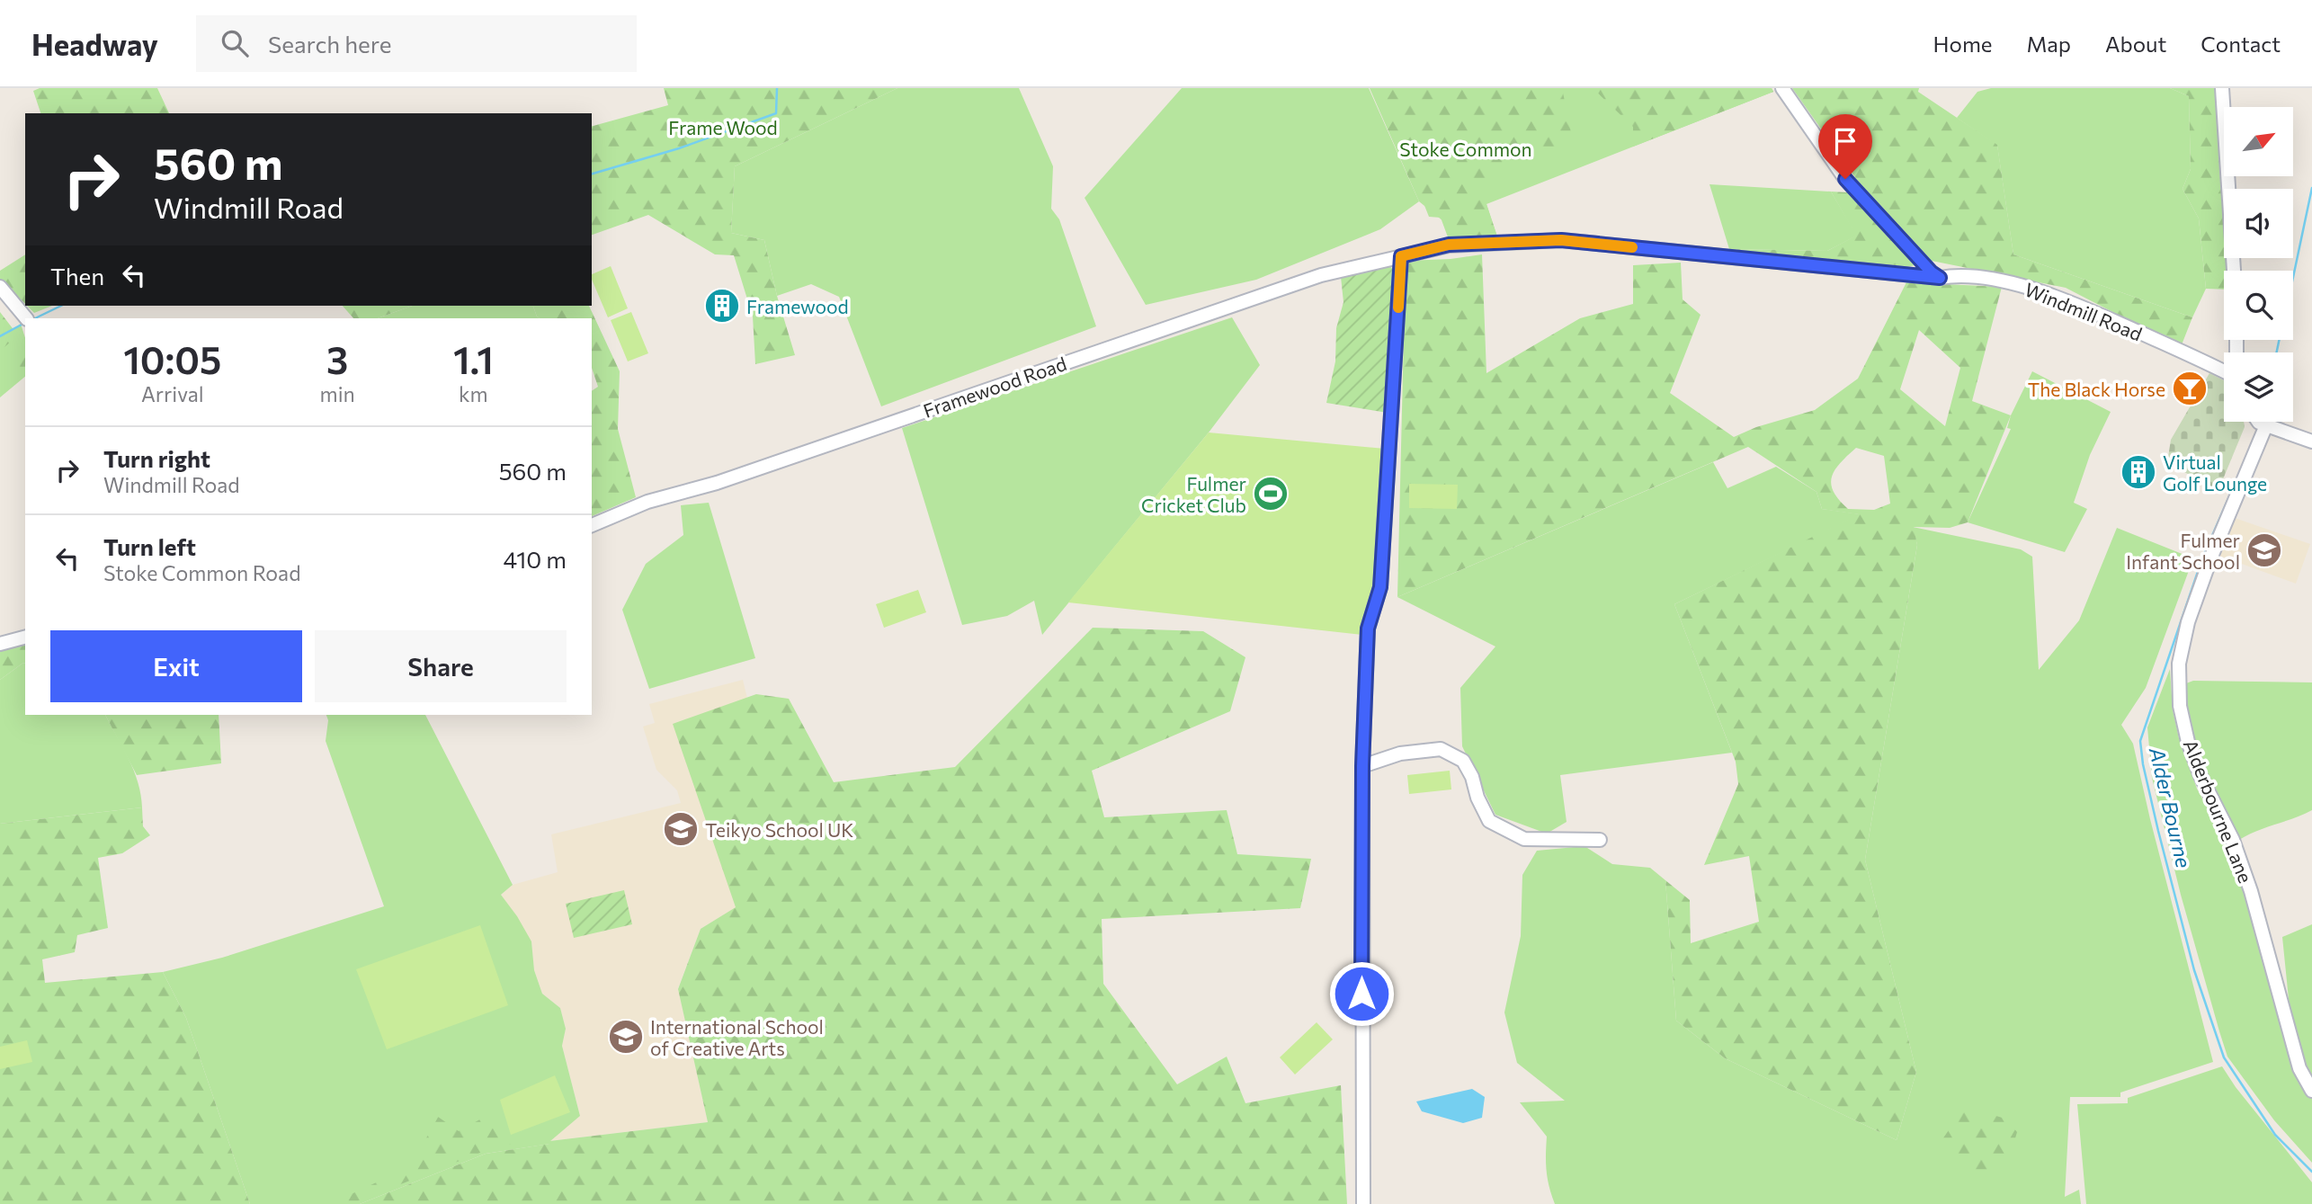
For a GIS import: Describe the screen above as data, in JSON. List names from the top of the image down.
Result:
{
  "streets": {
    "street": ["Windmill Road", "Framewood Road", "Alderbourne Lane"]
  },
  "crossings": [
    ["Windmill Road", "Framewood Road"]
  ],
  "water": ["Alder Bourne"],
  "parks": ["Frame Wood", "Stoke Common"],
  "places": {
    "building": ["Framewood", "Virtual Golf Lounge"],
    "bar": ["The Black Horse"],
    "sports": ["Fulmer Cricket Club"],
    "school or university": ["Fulmer Infant School", "Teikyo School UK", "International School of Creative Arts"]
  },
  "north": "top right",
  "page": {
    "header": "Headway",
    "search": "Search here",
    "nav": [
      "Home",
      "Map",
      "About",
      "Contact"
    ],
    "turn": ["560 m", "Windmill Road"],
    "then": "Then",
    "eta": [
      "10:05",
      "Arrival",
      "3",
      "min",
      "1.1",
      "km"
    ],
    "list": [
      {
        "name": "Turn right",
        "note": "Windmill Road",
        "value": "560 m"
      },
      {
        "name": "Turn left",
        "note": "Stoke Common Road",
        "value": "410 m"
      }
    ],
    "buttons": ["Exit", "Share"]
  }
}
